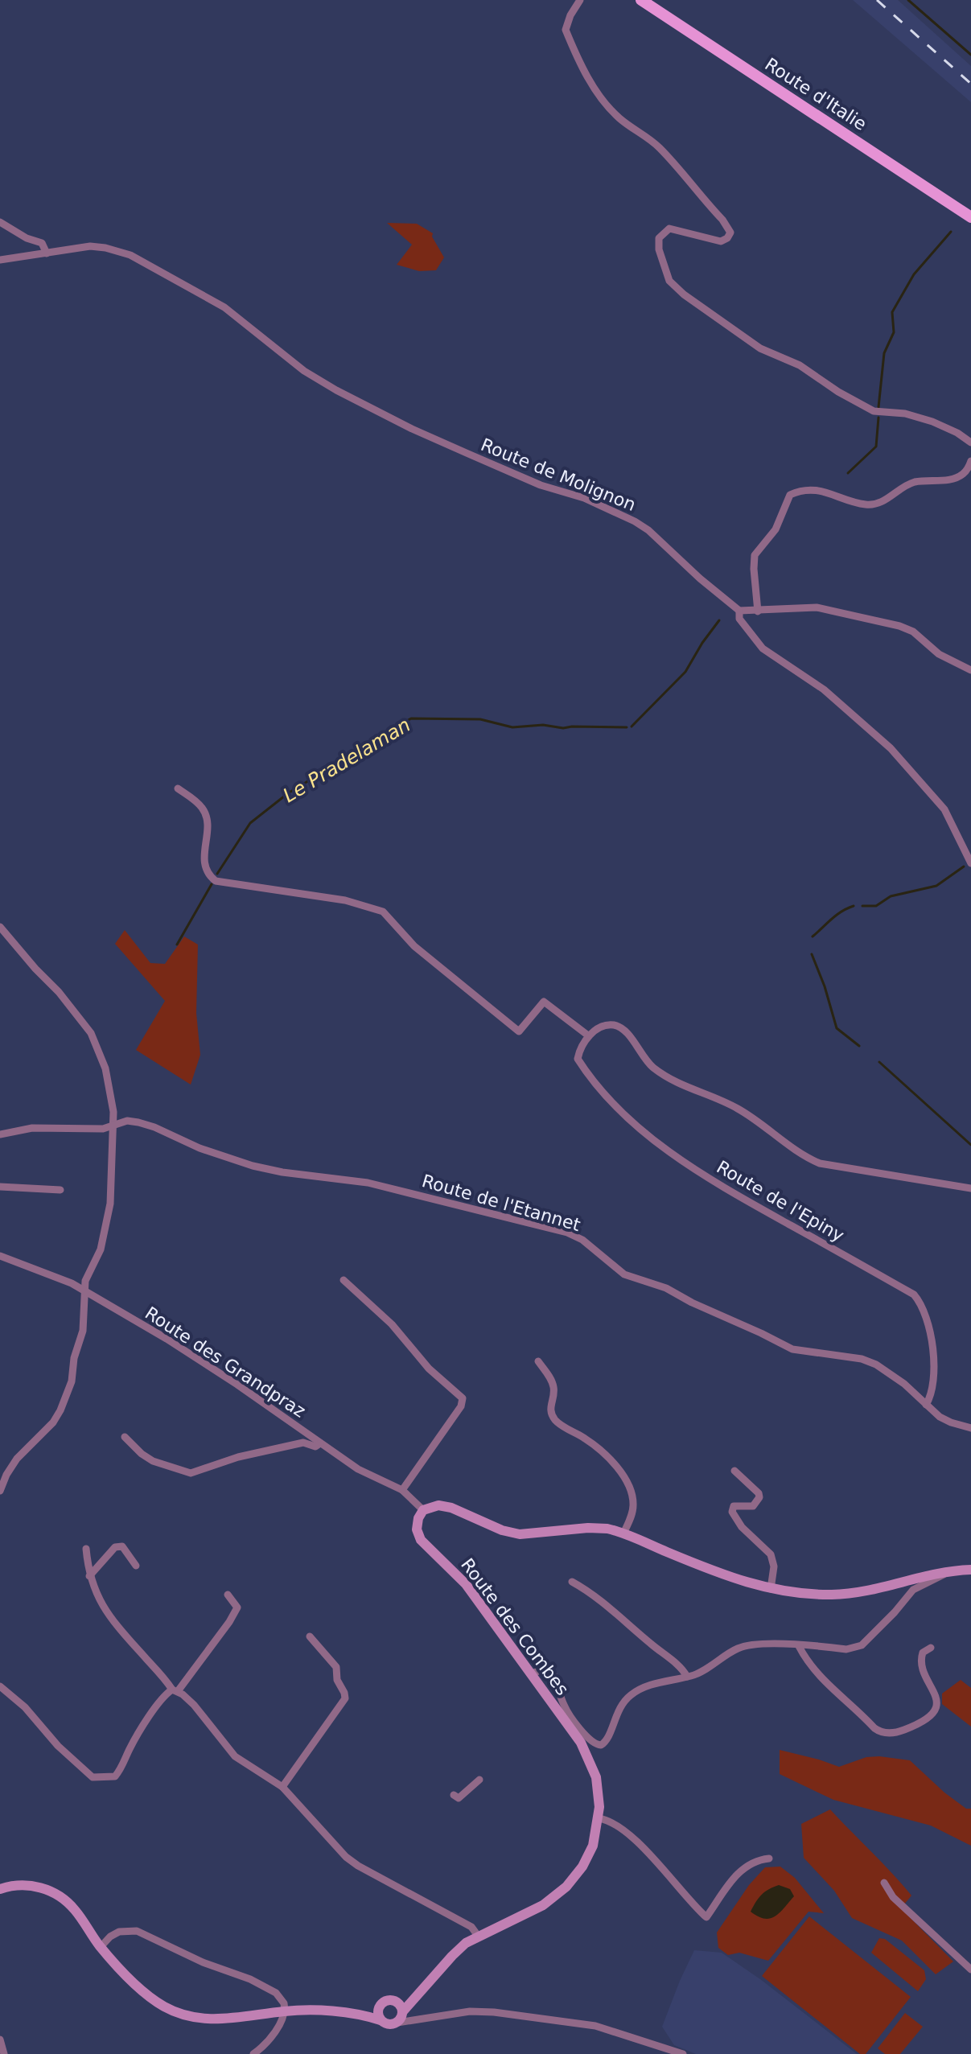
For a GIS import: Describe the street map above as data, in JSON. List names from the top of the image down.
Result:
{
  "streets": {
    "main road": ["Route d'Italie"],
    "street": [
      "Route de Molignon",
      "Route de l'Epiny",
      "Route de l'Etannet",
      "Route des Grandpraz",
      "Route des Combes"
    ]
  },
  "crossings": [
    ["Route de l'Epiny", "Route de l'Etannet"],
    ["Route des Grandpraz", "Route des Combes"]
  ],
  "water": ["Le Pradelaman"]
}
